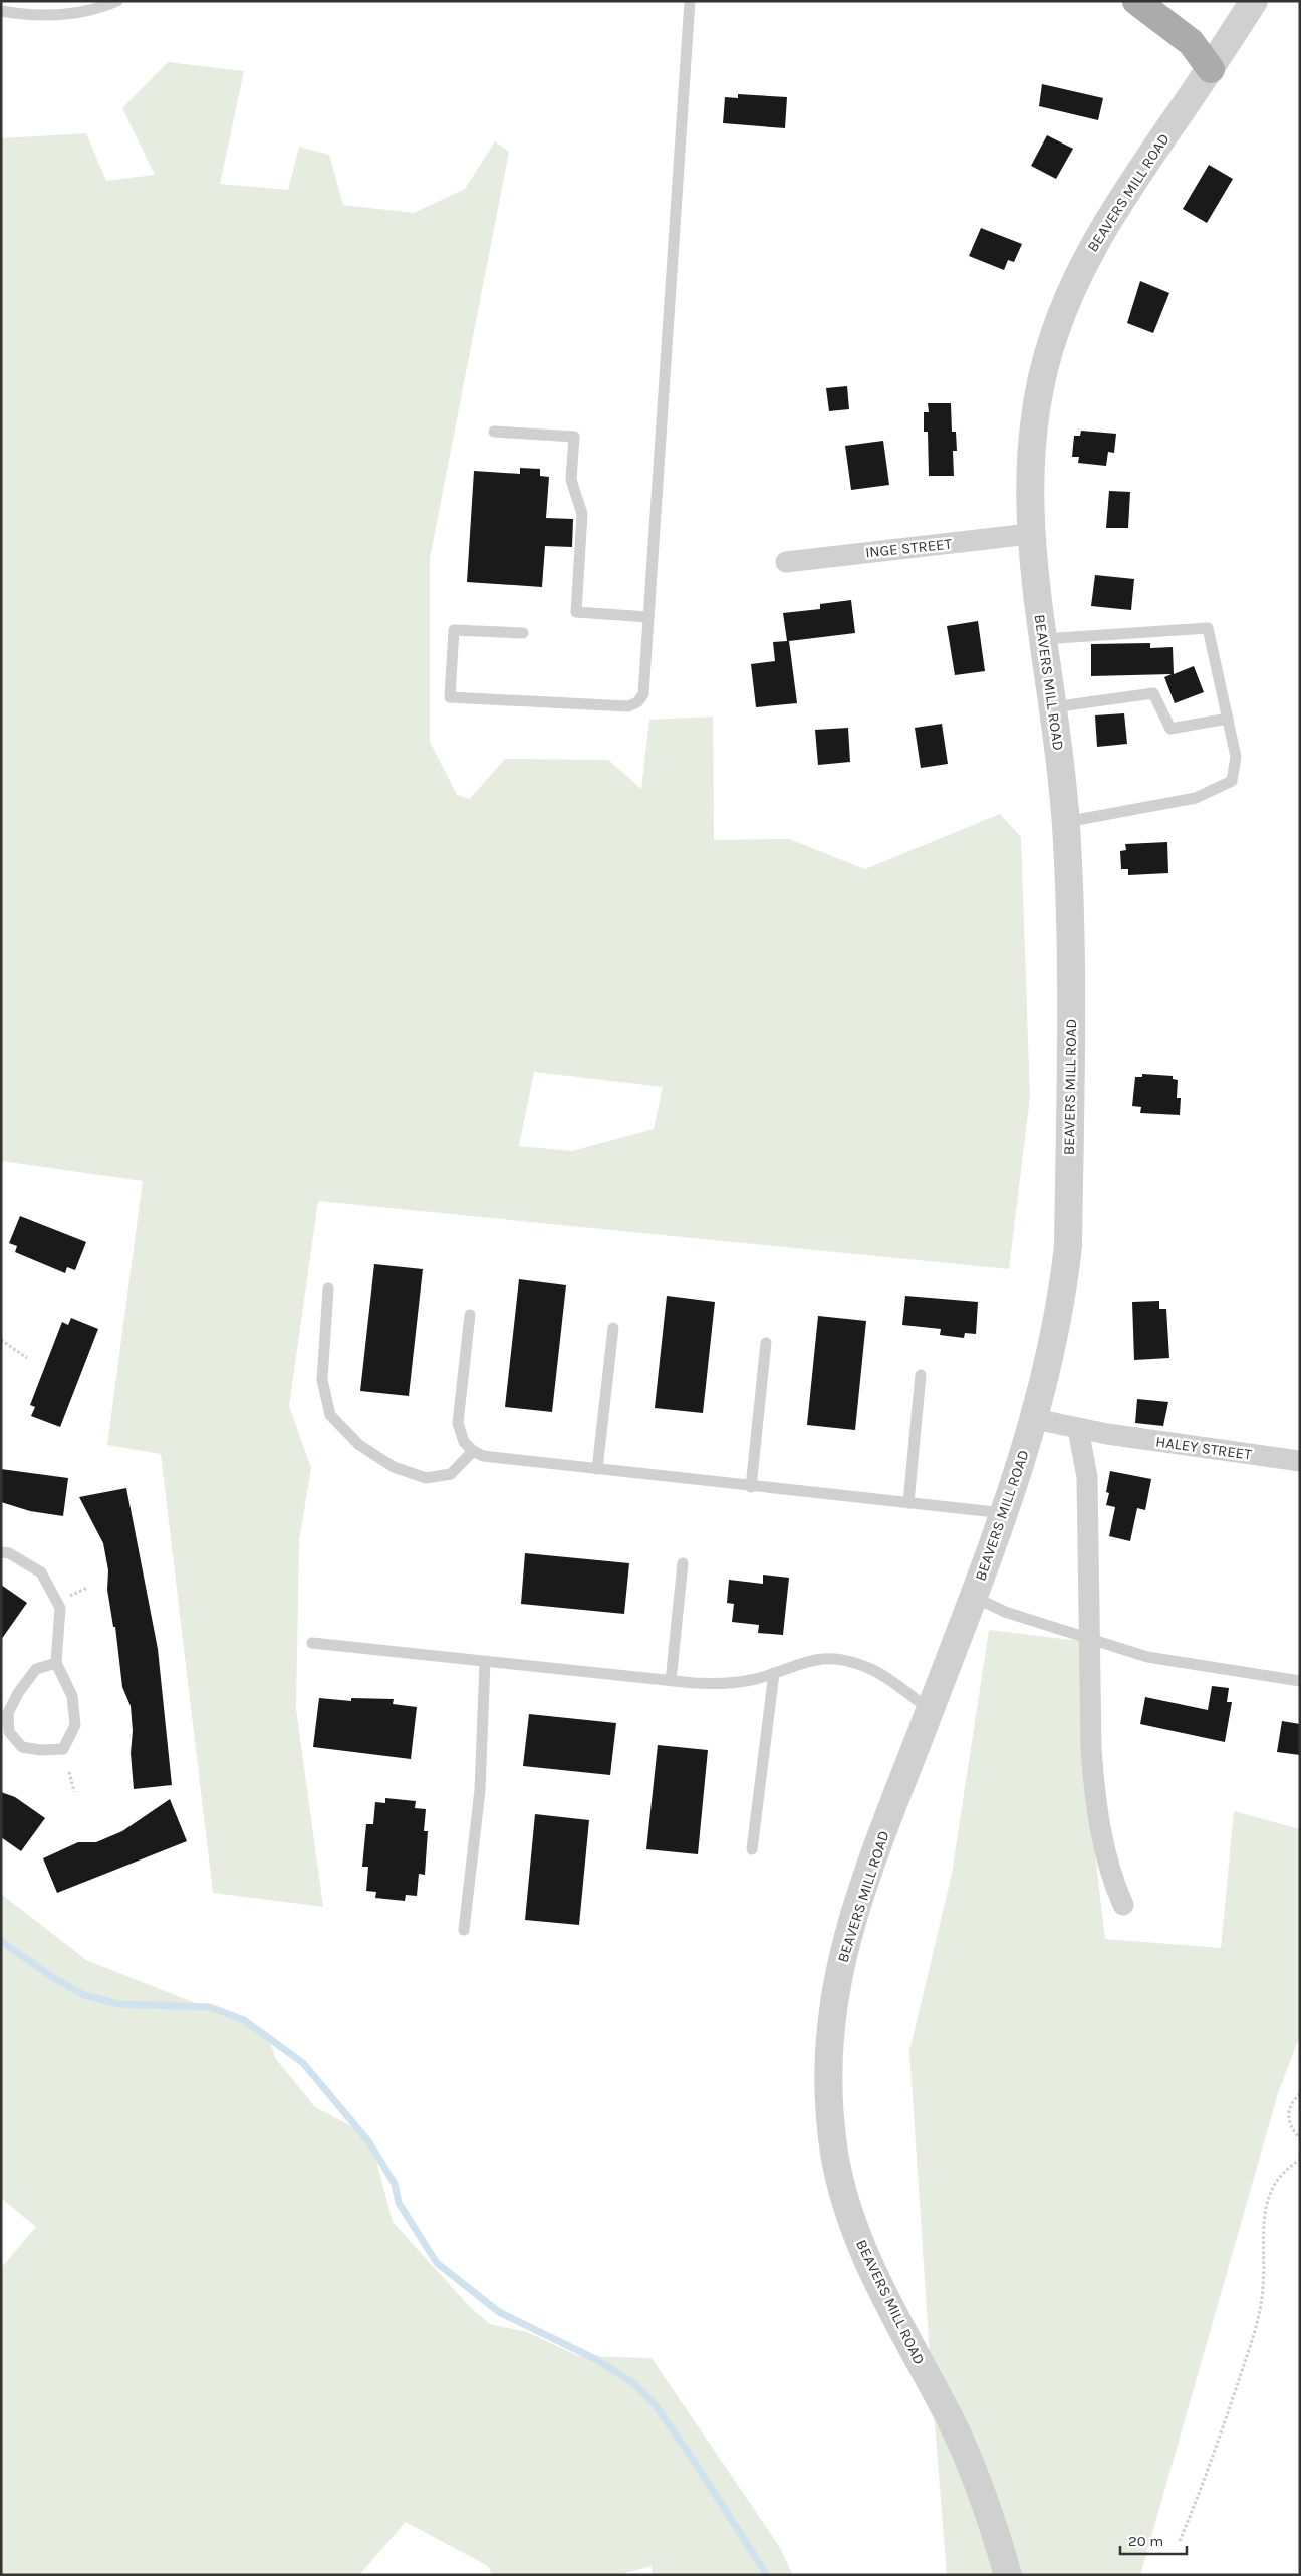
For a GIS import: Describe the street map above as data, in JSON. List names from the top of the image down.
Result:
{
  "streets": {
    "street": ["BEAVERS MILL ROAD", "INGE STREET", "HALEY STREET"]
  },
  "crossings": [
    ["BEAVERS MILL ROAD", "INGE STREET"]
  ],
  "scale_bar": "20 m"
}
